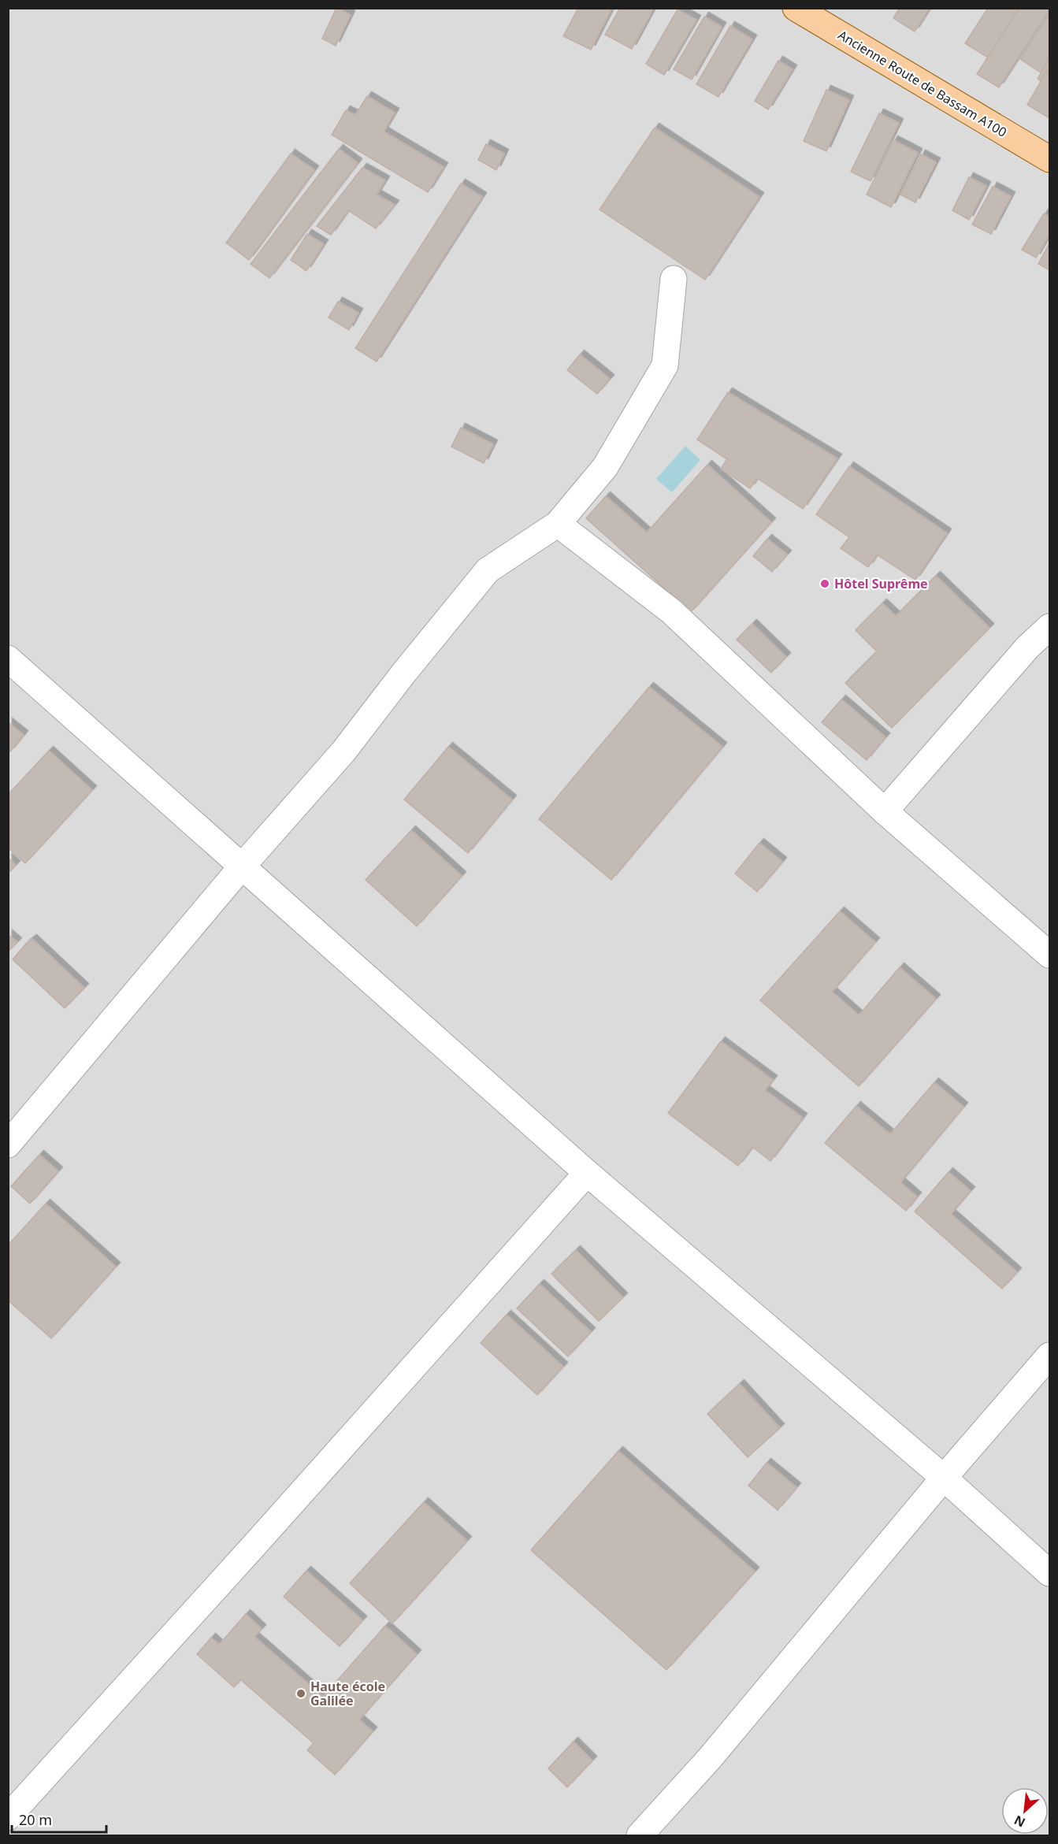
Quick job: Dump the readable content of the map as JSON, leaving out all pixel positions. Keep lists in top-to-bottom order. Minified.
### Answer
{"streets":{"main road":["Ancienne Route de Bassam A100"]},"places":["Hôtel Suprême","Haute école Galilée"],"scale_bar":"20 m","north":"bottom left"}
